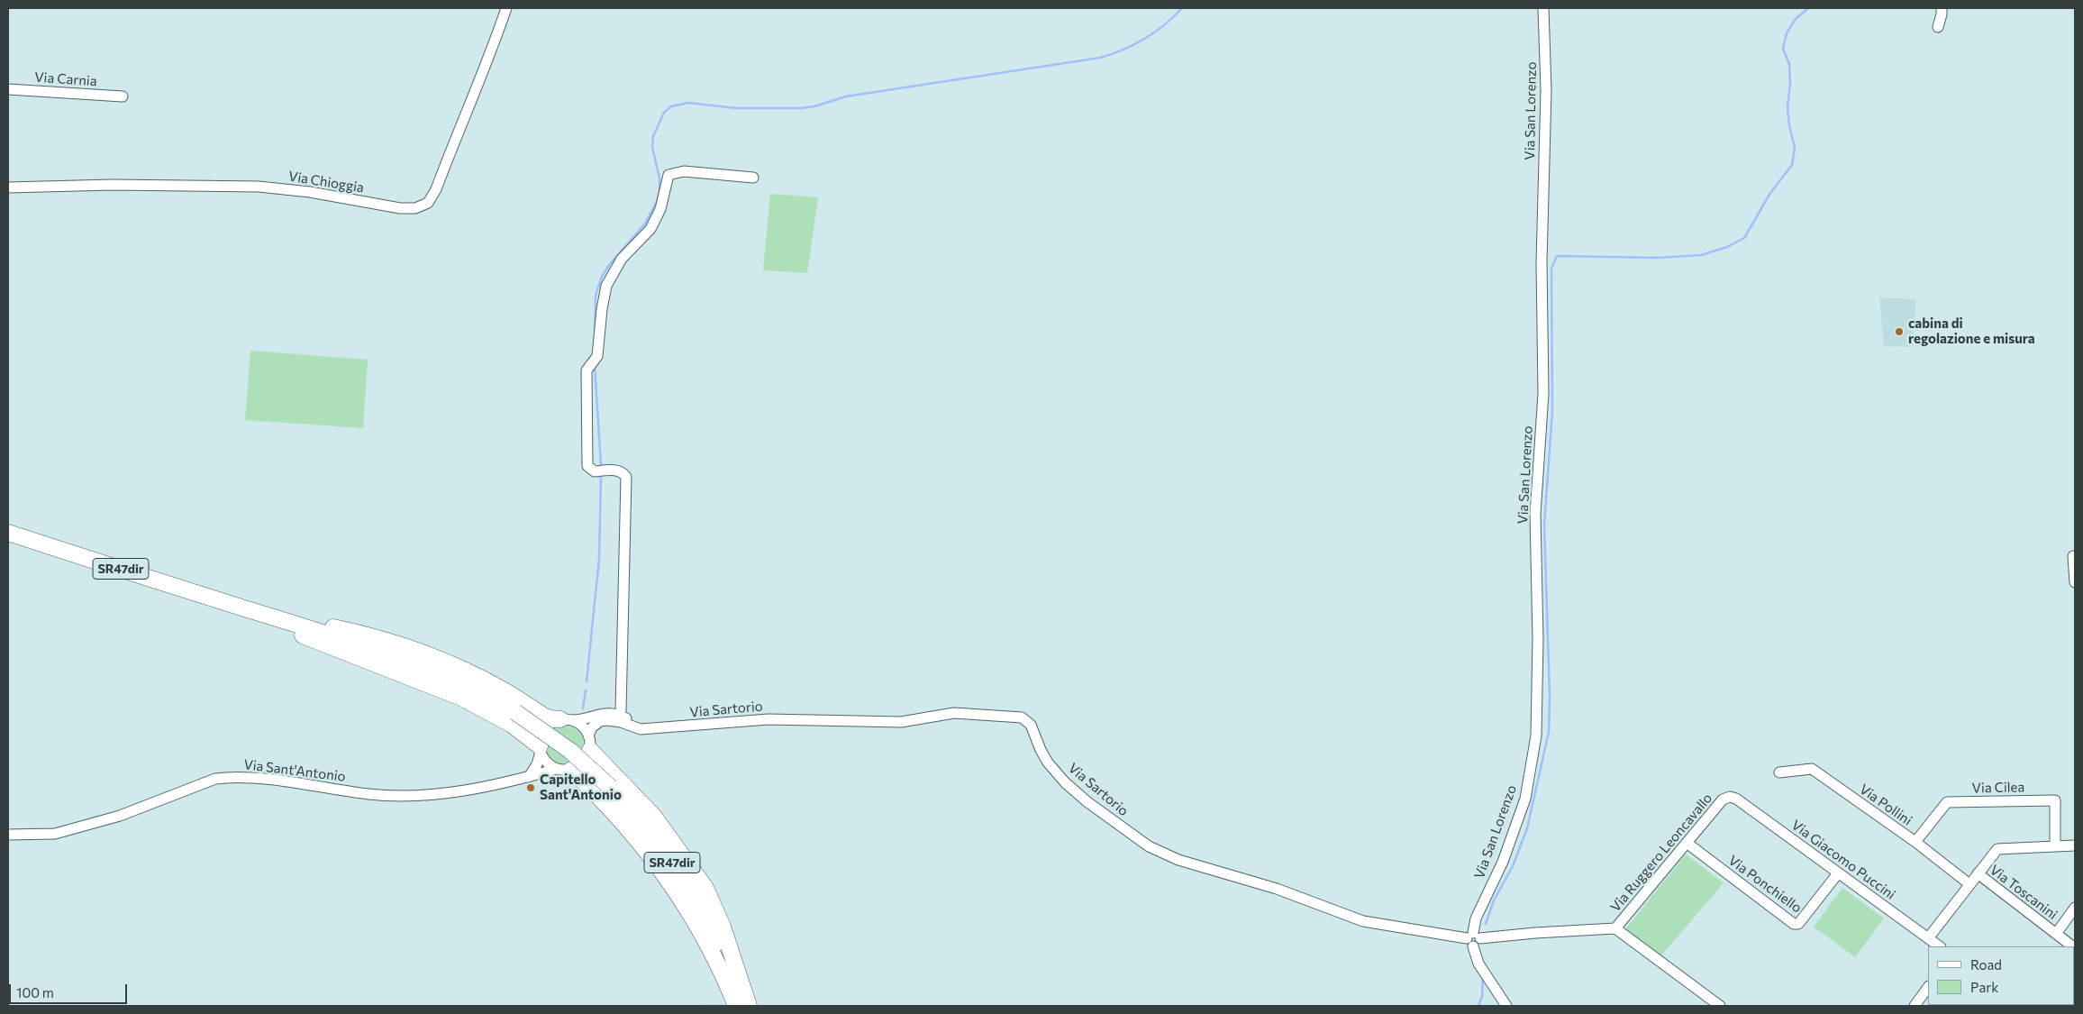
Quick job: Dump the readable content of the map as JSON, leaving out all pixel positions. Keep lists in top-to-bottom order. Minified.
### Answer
{"streets":{"highway":["SR47dir"],"street":["Via Carnia","Via San Lorenzo","Via Chioggia","Via Sartorio","Via Sant'Antonio","Via Cilea","Via Pollini","Via Ruggero Leoncavallo","Via Giacomo Puccini","Via Ponchiello","Via Toscanini"]},"crossings":[["Via San Lorenzo","Via Sartorio"],["Via San Lorenzo","Via Ruggero Leoncavallo"],["Via Sartorio","Via Sant'Antonio"],["Via Sartorio","Via Ruggero Leoncavallo"],["Via Cilea","Via Pollini"],["Via Ruggero Leoncavallo","Via Giacomo Puccini"],["Via Ruggero Leoncavallo","Via Ponchiello"],["Via Giacomo Puccini","Via Ponchiello"]],"places":["cabina di regolazione e misura","Capitello Sant'Antonio"],"legend":["Road","Park"],"scale_bar":"100 m"}
